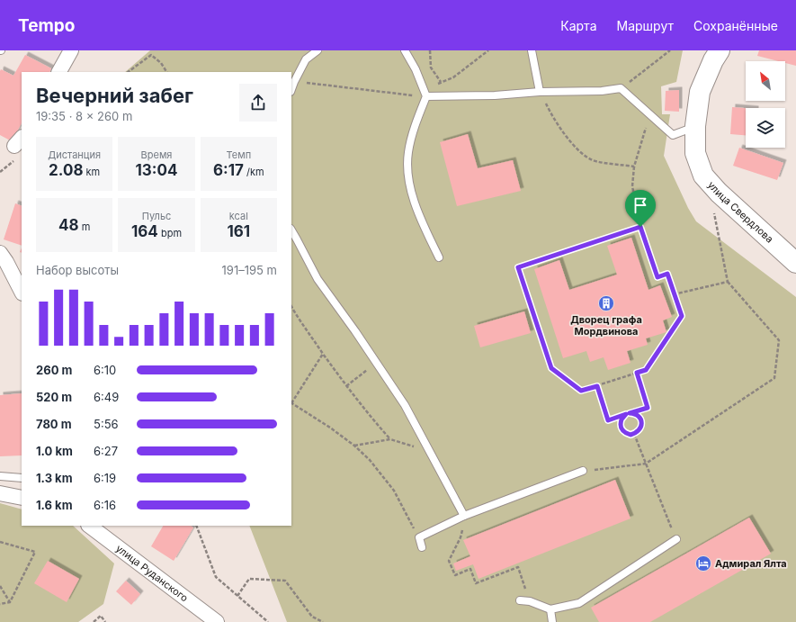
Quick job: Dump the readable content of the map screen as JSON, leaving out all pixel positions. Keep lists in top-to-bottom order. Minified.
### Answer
{"streets":{"main road":["улица Свердлова"],"street":["улица Руданского"]},"places":{"building":["Дворец графа Мордвинова"],"hotel":["Адмирал Ялта"]},"north":"top left","page":{"header":"Tempo","nav":["Карта","Маршрут","Сохранённые"],"heading":["Вечерний забег","19:35 · 8 × 260 m"],"stats":[["Дистанция","2.08 km"],["Время","13:04"],["Темп","6:17 /km"],["48 m"],["Пульс","164 bpm"],["kcal","161"]],"chart":["Набор высоты","191–195 m"],"list":[{"name":"260 m","note":"6:10"},{"name":"520 m","note":"6:49"},{"name":"780 m","note":"5:56"},{"name":"1.0 km","note":"6:27"},{"name":"1.3 km","note":"6:19"},{"name":"1.6 km","note":"6:16"}]}}
